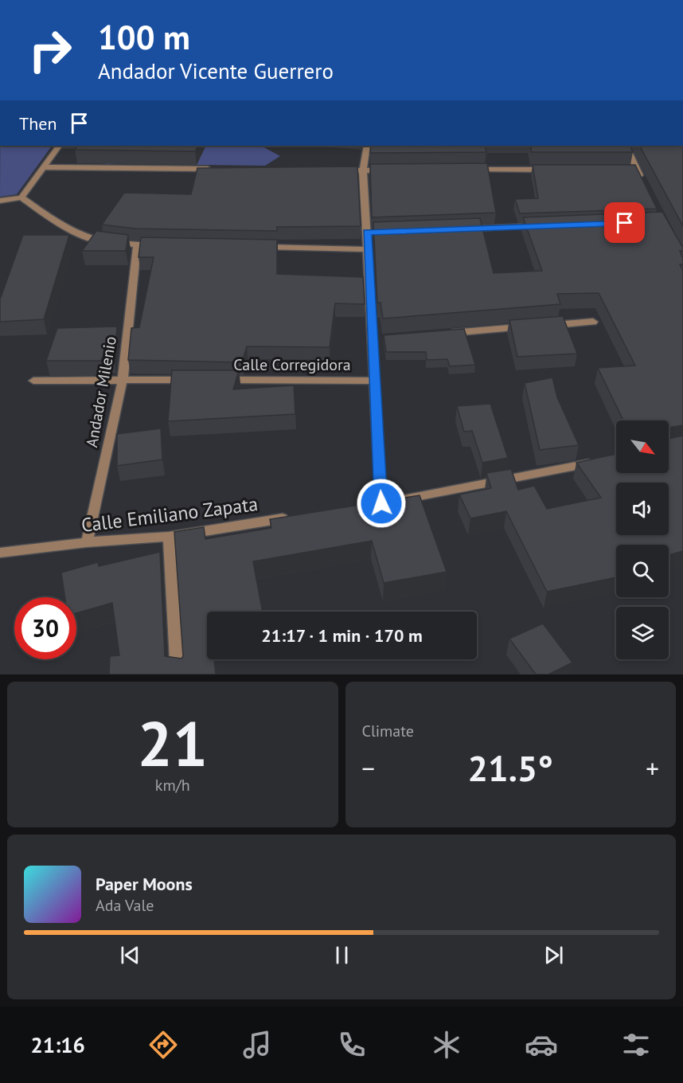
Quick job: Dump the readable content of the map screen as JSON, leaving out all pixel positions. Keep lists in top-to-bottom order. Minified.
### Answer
{"streets":{"street":["Calle Corregidora","Andador Milenio","Calle Emiliano Zapata"]},"crossings":[["Andador Milenio","Calle Emiliano Zapata"]],"north":"bottom right","page":{"turn":["100 m","Andador Vicente Guerrero"],"then":"Then","limit":"30","trip":"21:17 · 1 min · 170 m","tile":[["21","km/h"],"Climate"],"heat":["−","21.5°","+"],"song":["Paper Moons","Ada Vale"],"tabs":"21:16"}}
